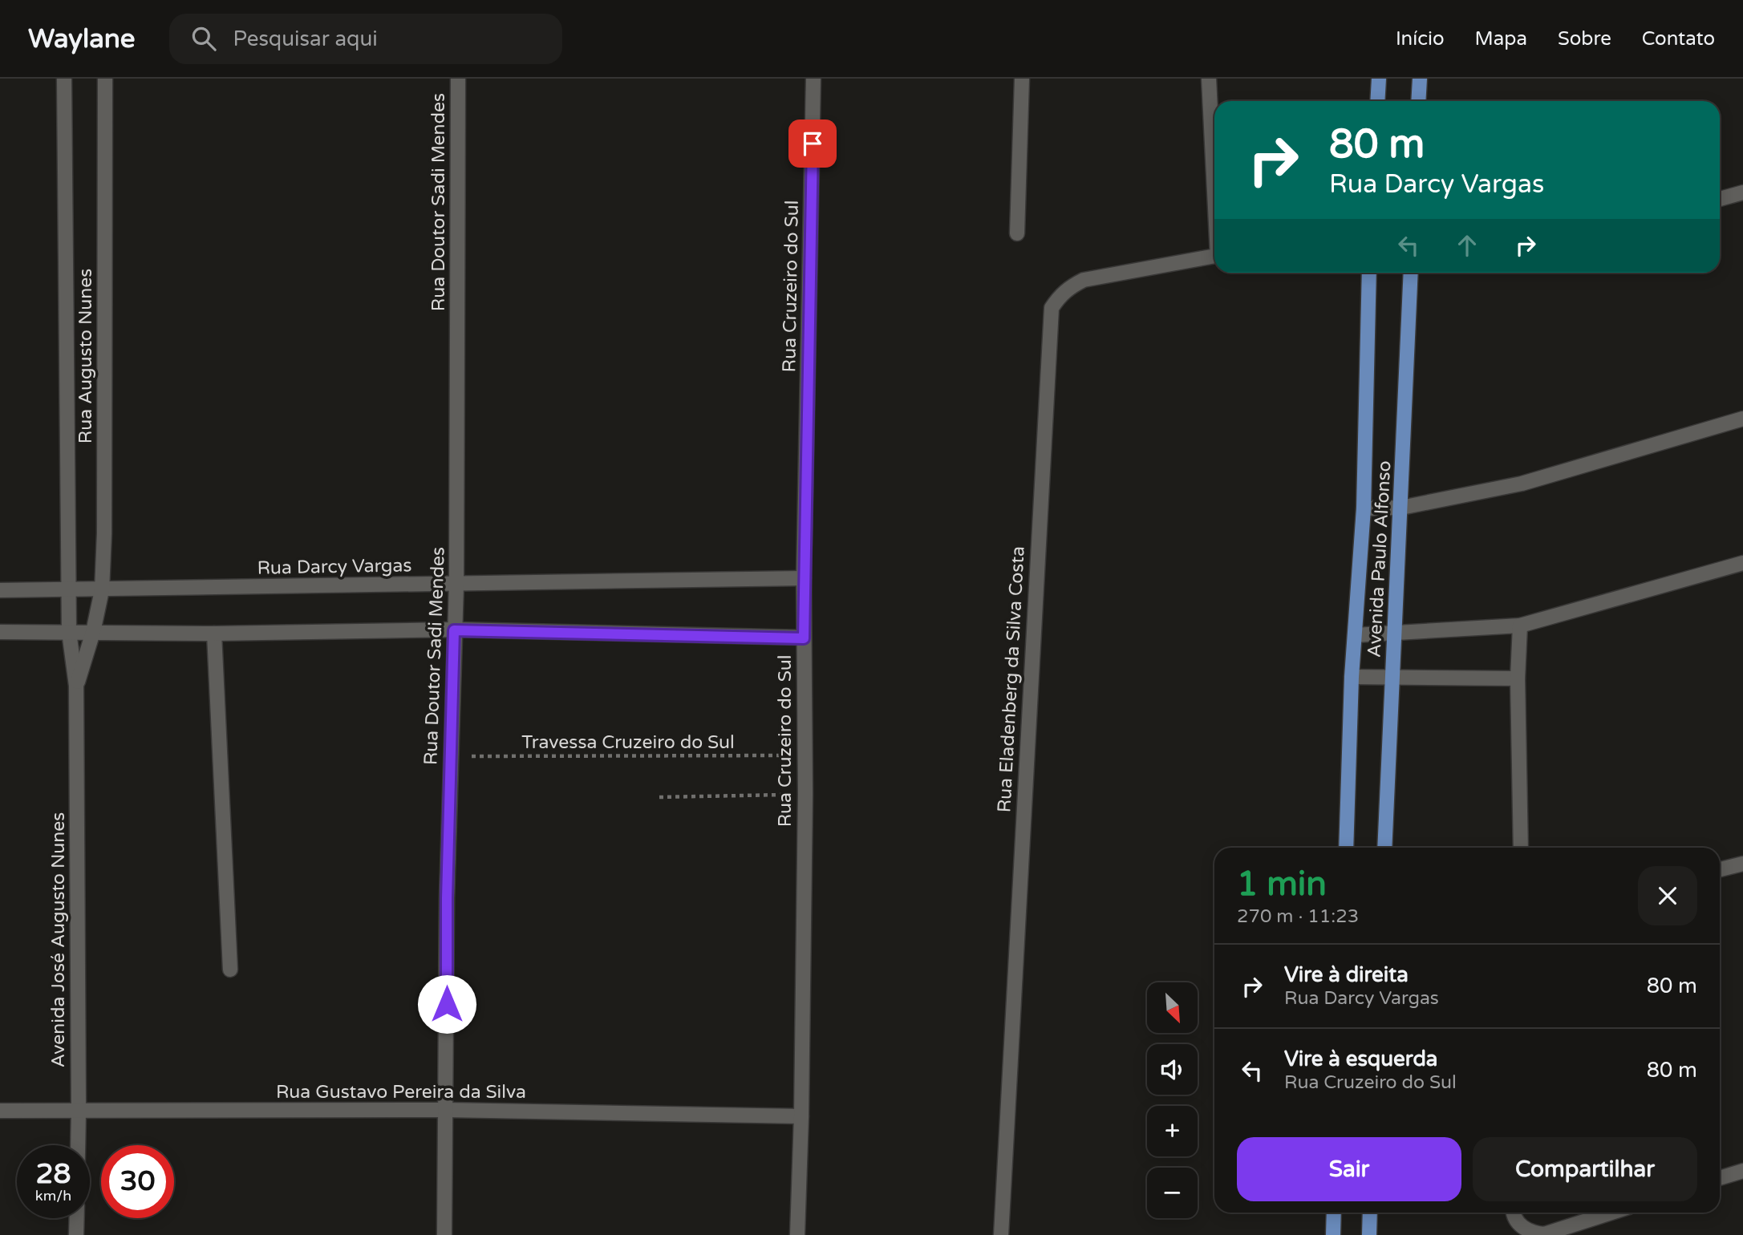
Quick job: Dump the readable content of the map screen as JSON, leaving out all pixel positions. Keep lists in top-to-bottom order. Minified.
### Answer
{"streets":{"main road":["Avenida Paulo Alfonso"],"street":["Rua Doutor Sadi Mendes","Rua Cruzeiro do Sul","Rua Augusto Nunes","Rua Darcy Vargas","Rua Eladenberg da Silva Costa","Avenida José Augusto Nunes","Rua Gustavo Pereira da Silva"],"path":["Travessa Cruzeiro do Sul"]},"crossings":[["Rua Doutor Sadi Mendes","Rua Darcy Vargas"],["Rua Doutor Sadi Mendes","Travessa Cruzeiro do Sul"],["Rua Doutor Sadi Mendes","Rua Gustavo Pereira da Silva"],["Rua Cruzeiro do Sul","Rua Darcy Vargas"],["Rua Cruzeiro do Sul","Travessa Cruzeiro do Sul"],["Rua Cruzeiro do Sul","Rua Gustavo Pereira da Silva"],["Rua Augusto Nunes","Rua Darcy Vargas"],["Rua Augusto Nunes","Avenida José Augusto Nunes"],["Avenida José Augusto Nunes","Rua Gustavo Pereira da Silva"]],"north":"bottom right","page":{"header":"Waylane","search":"Pesquisar aqui","nav":["Início","Mapa","Sobre","Contato"],"turn":["80 m","Rua Darcy Vargas"],"heading":["1 min","270 m · 11:23"],"list":[{"name":"Vire à direita","note":"Rua Darcy Vargas","value":"80 m"},{"name":"Vire à esquerda","note":"Rua Cruzeiro do Sul","value":"80 m"}],"map_buttons":["+","−"],"buttons":["Sair","Compartilhar"],"speed":"28 km/h","limit":"30"}}
